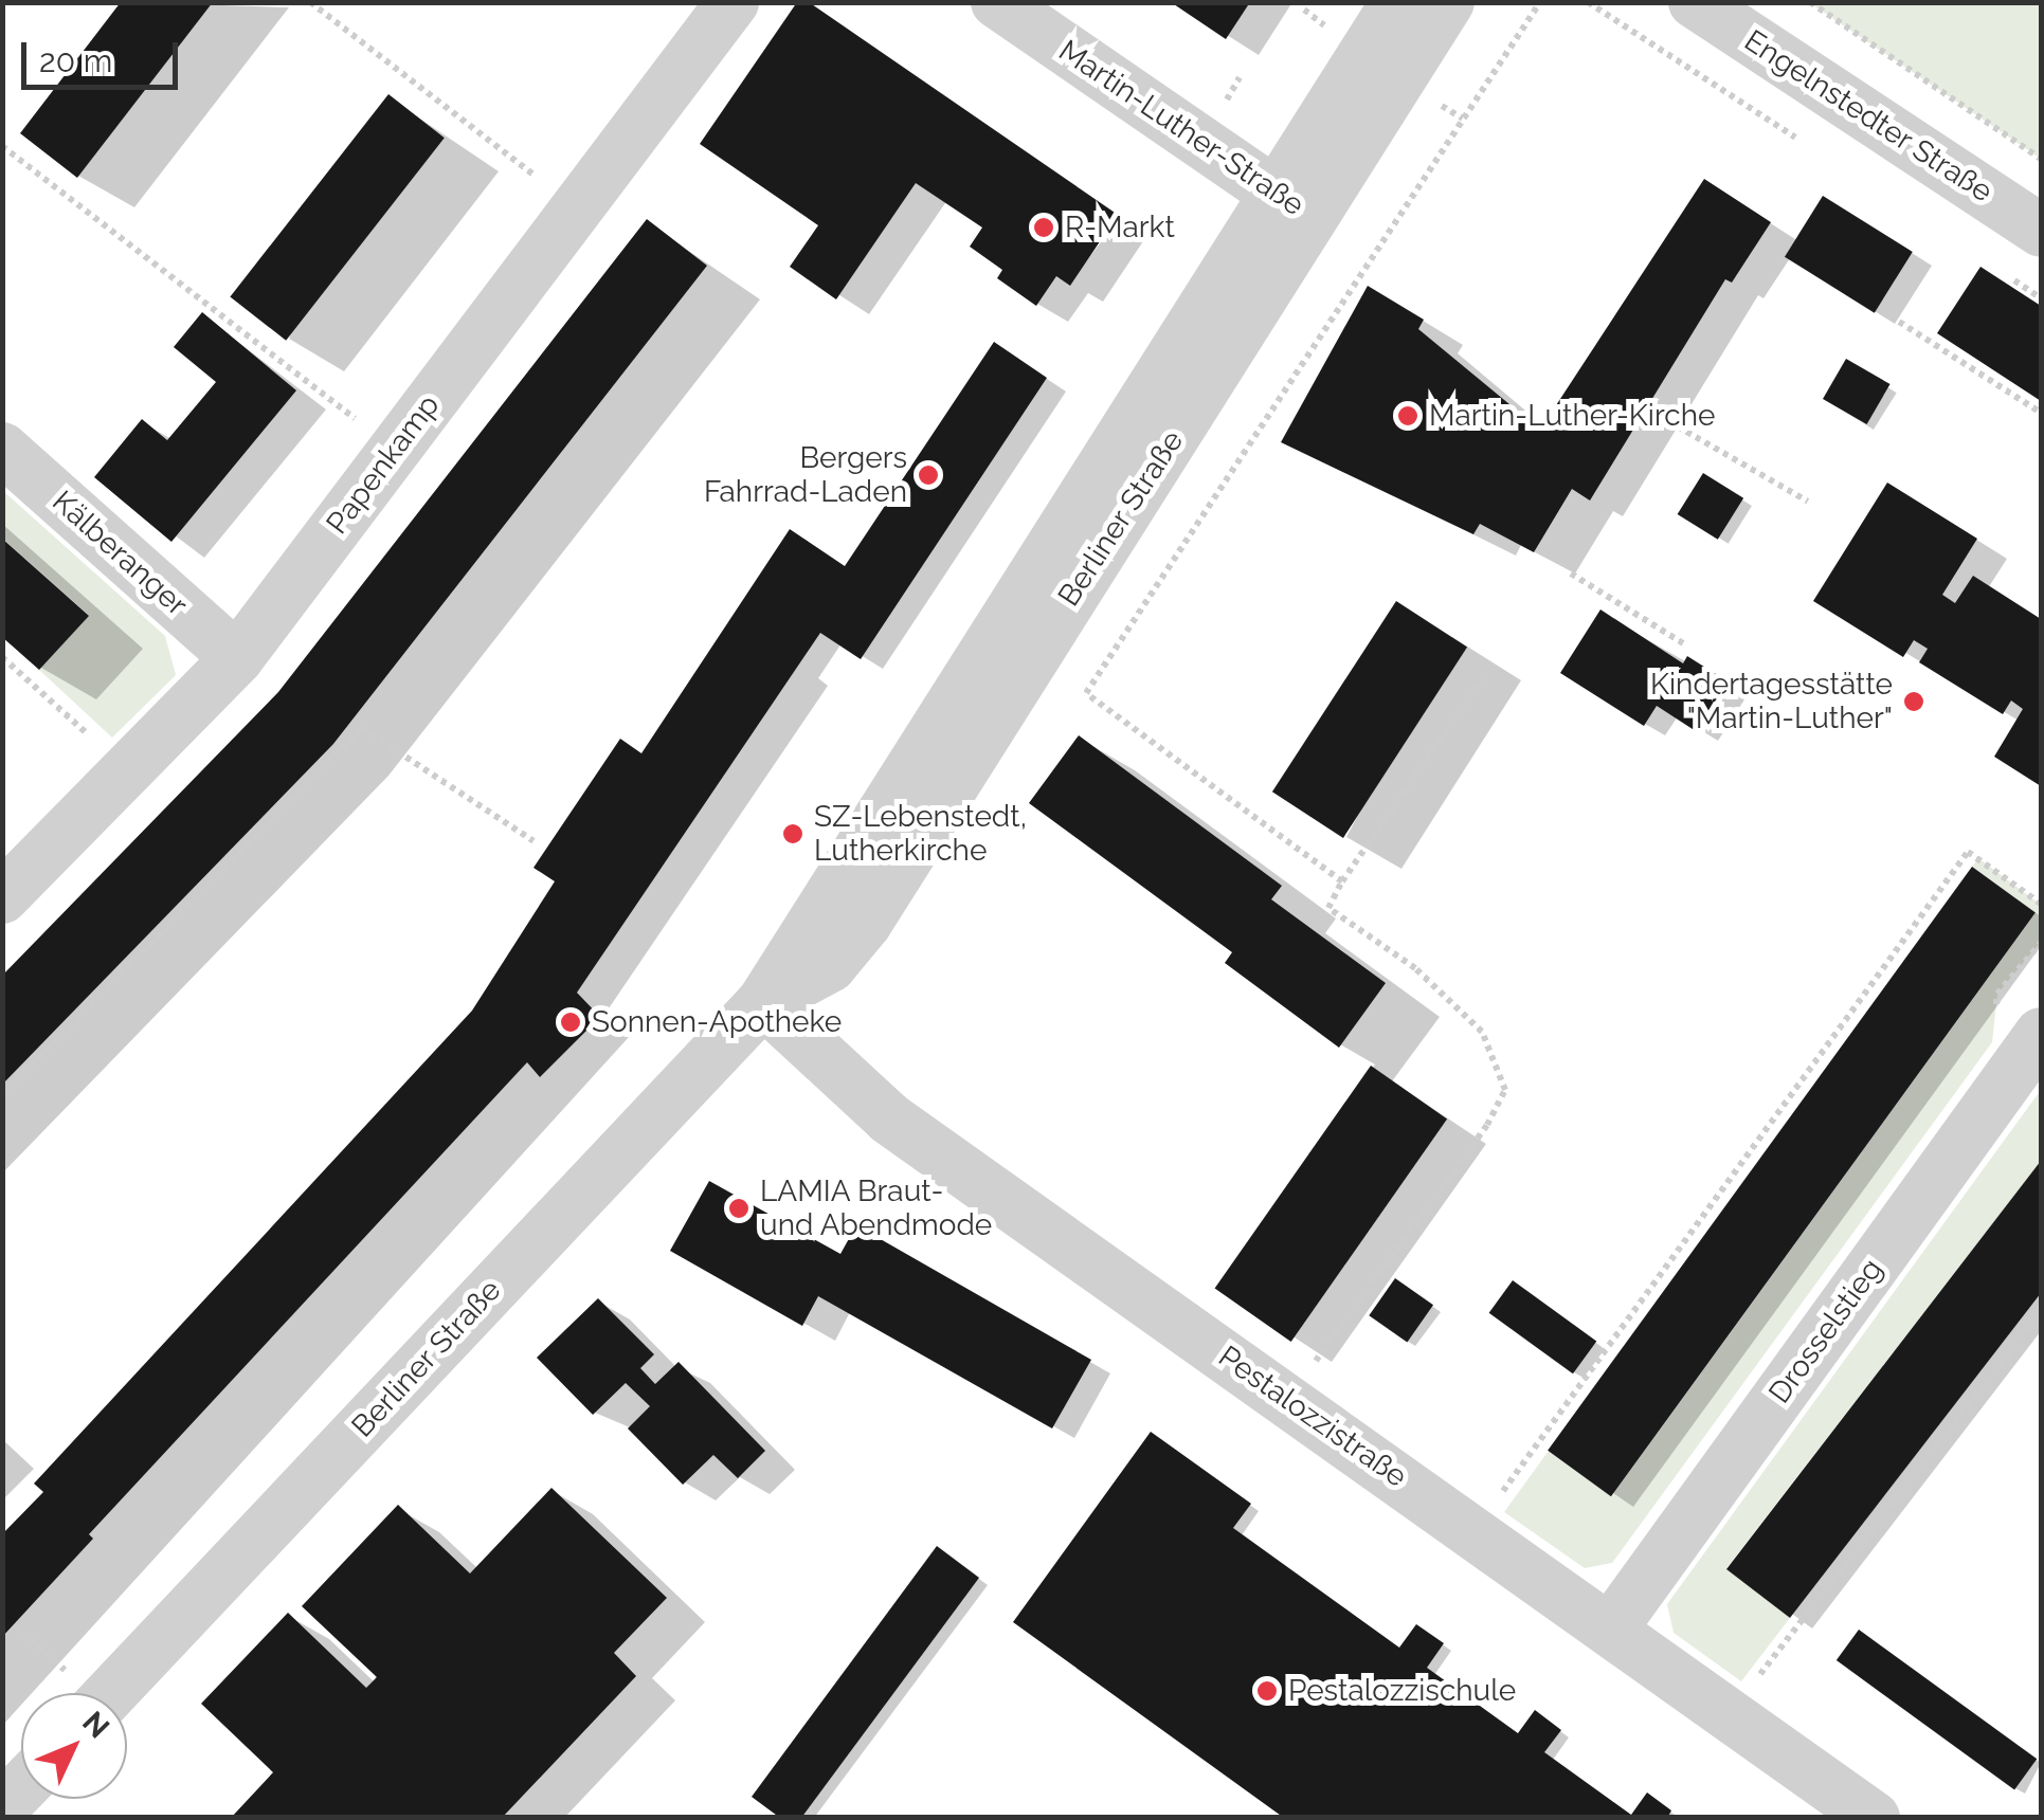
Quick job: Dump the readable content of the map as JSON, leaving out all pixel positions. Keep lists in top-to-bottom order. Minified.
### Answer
{"streets":{"street":["Engelnstedter Straße","Martin-Luther-Straße","Papenkamp","Berliner Straße","Kälberanger","Drosselstieg","Pestalozzistraße"]},"crossings":[["Martin-Luther-Straße","Berliner Straße"],["Papenkamp","Kälberanger"],["Berliner Straße","Pestalozzistraße"],["Drosselstieg","Pestalozzistraße"]],"places":["R-Markt","Martin-Luther-Kirche","Bergers Fahrrad-Laden","Kindertagesstätte \"Martin-Luther\"","SZ-Lebenstedt, Lutherkirche","Sonnen-Apotheke","LAMIA Braut- und Abendmode","Pestalozzischule"],"scale_bar":"20 m","north":"top right"}
